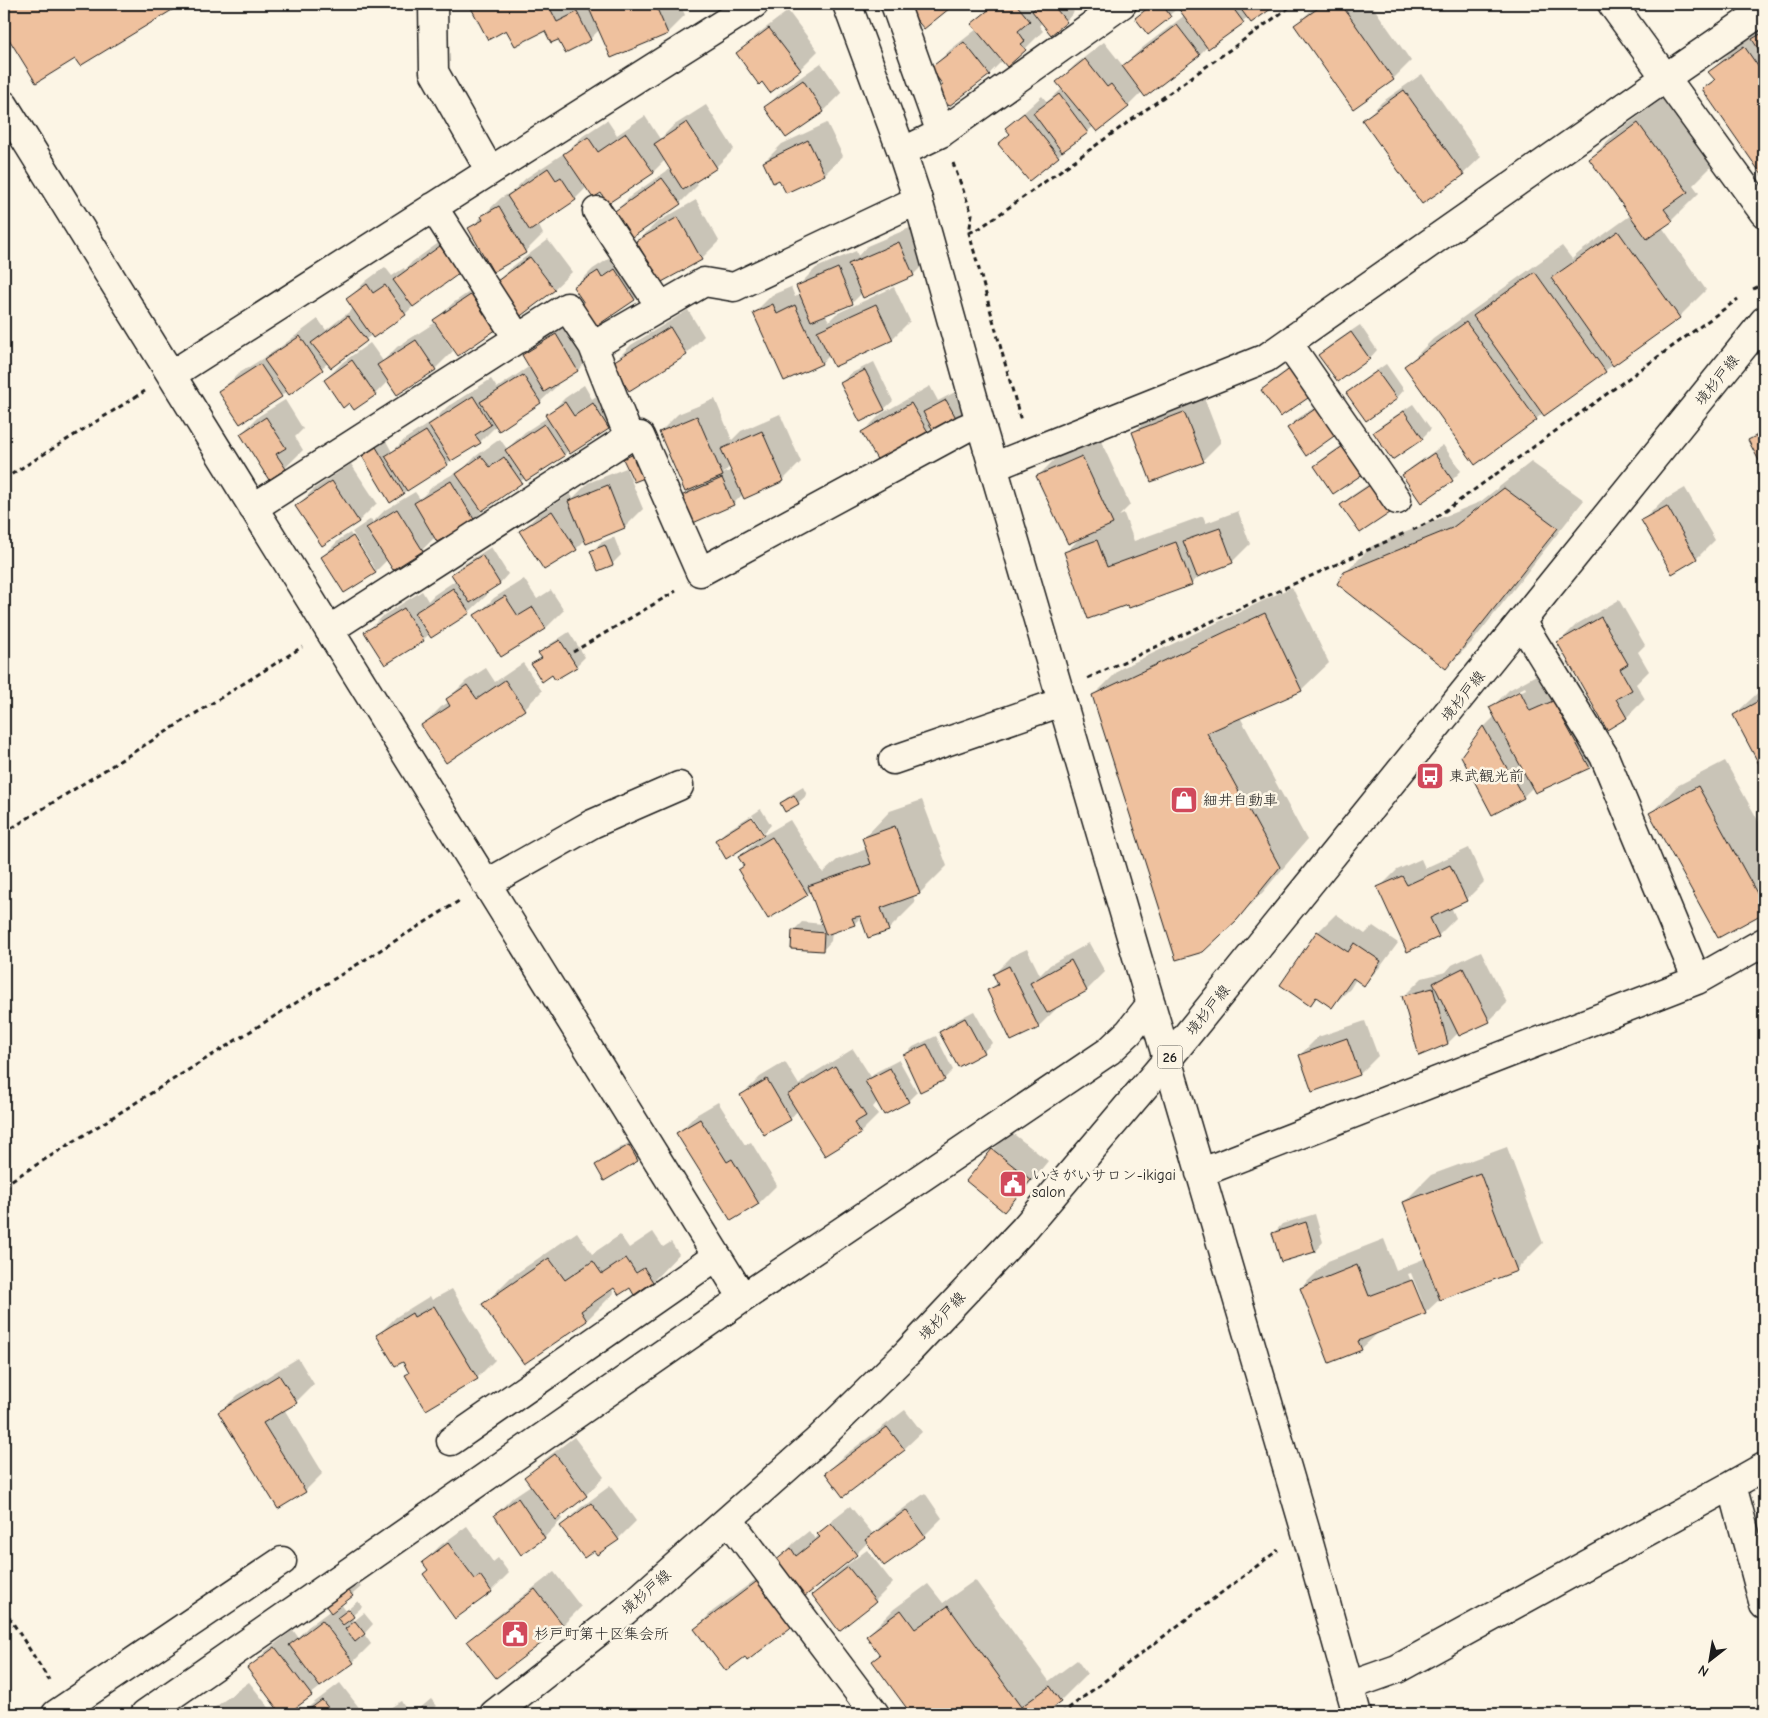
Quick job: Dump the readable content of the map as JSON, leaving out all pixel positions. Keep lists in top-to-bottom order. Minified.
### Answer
{"streets":{"street":["境杉戸線","26"]},"places":{"bus stop":["東武観光前"],"shop":["細井自動車"],"public building":["いきがいサロン-ikigai salon","杉戸町第十区集会所"]},"north":"bottom left"}
